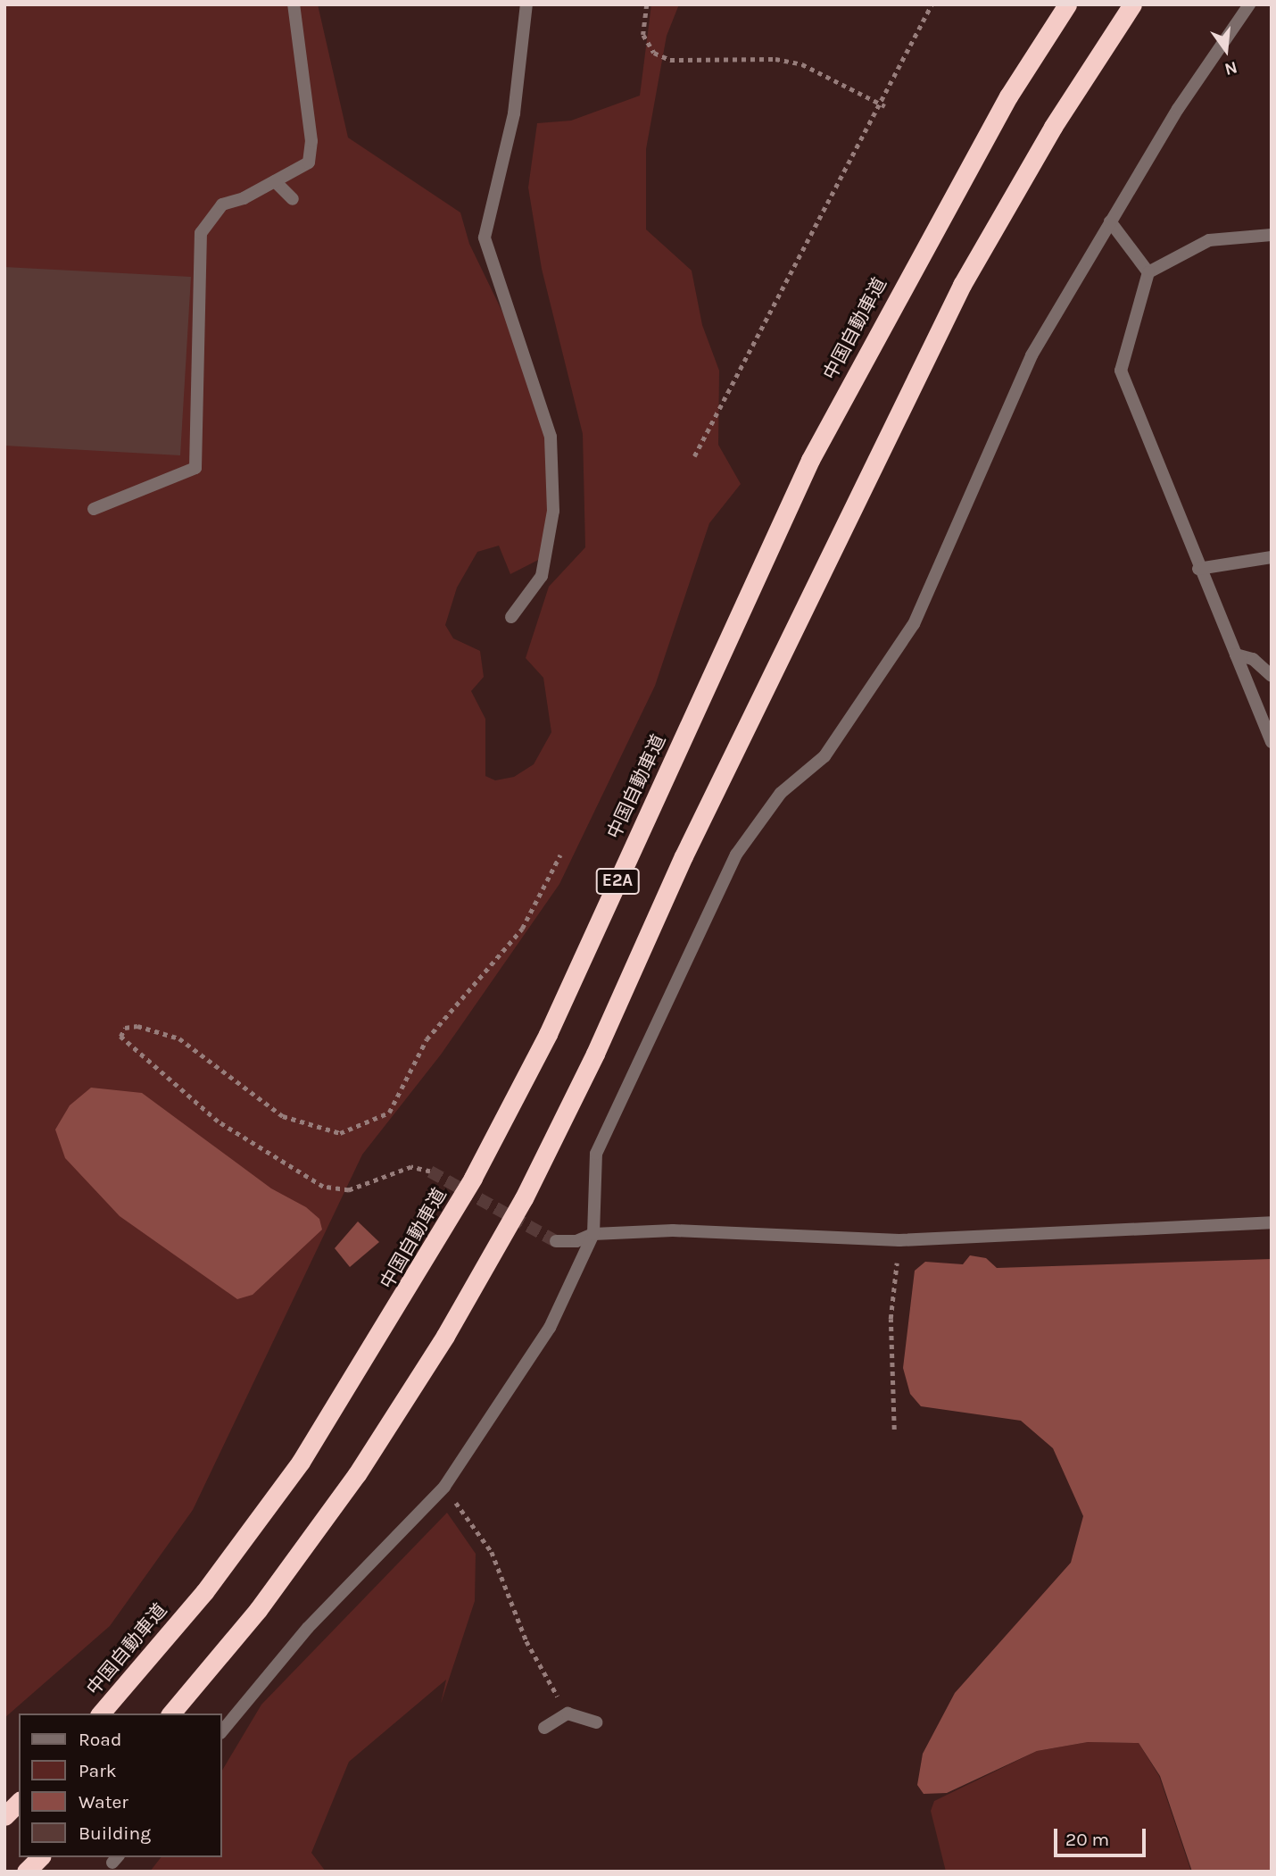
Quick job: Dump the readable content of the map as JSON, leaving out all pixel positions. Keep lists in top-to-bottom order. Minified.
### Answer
{"streets":{"highway":["中国自動車道","E2A"]},"legend":["Road","Park","Water","Building"],"scale_bar":"20 m","north":"bottom"}
